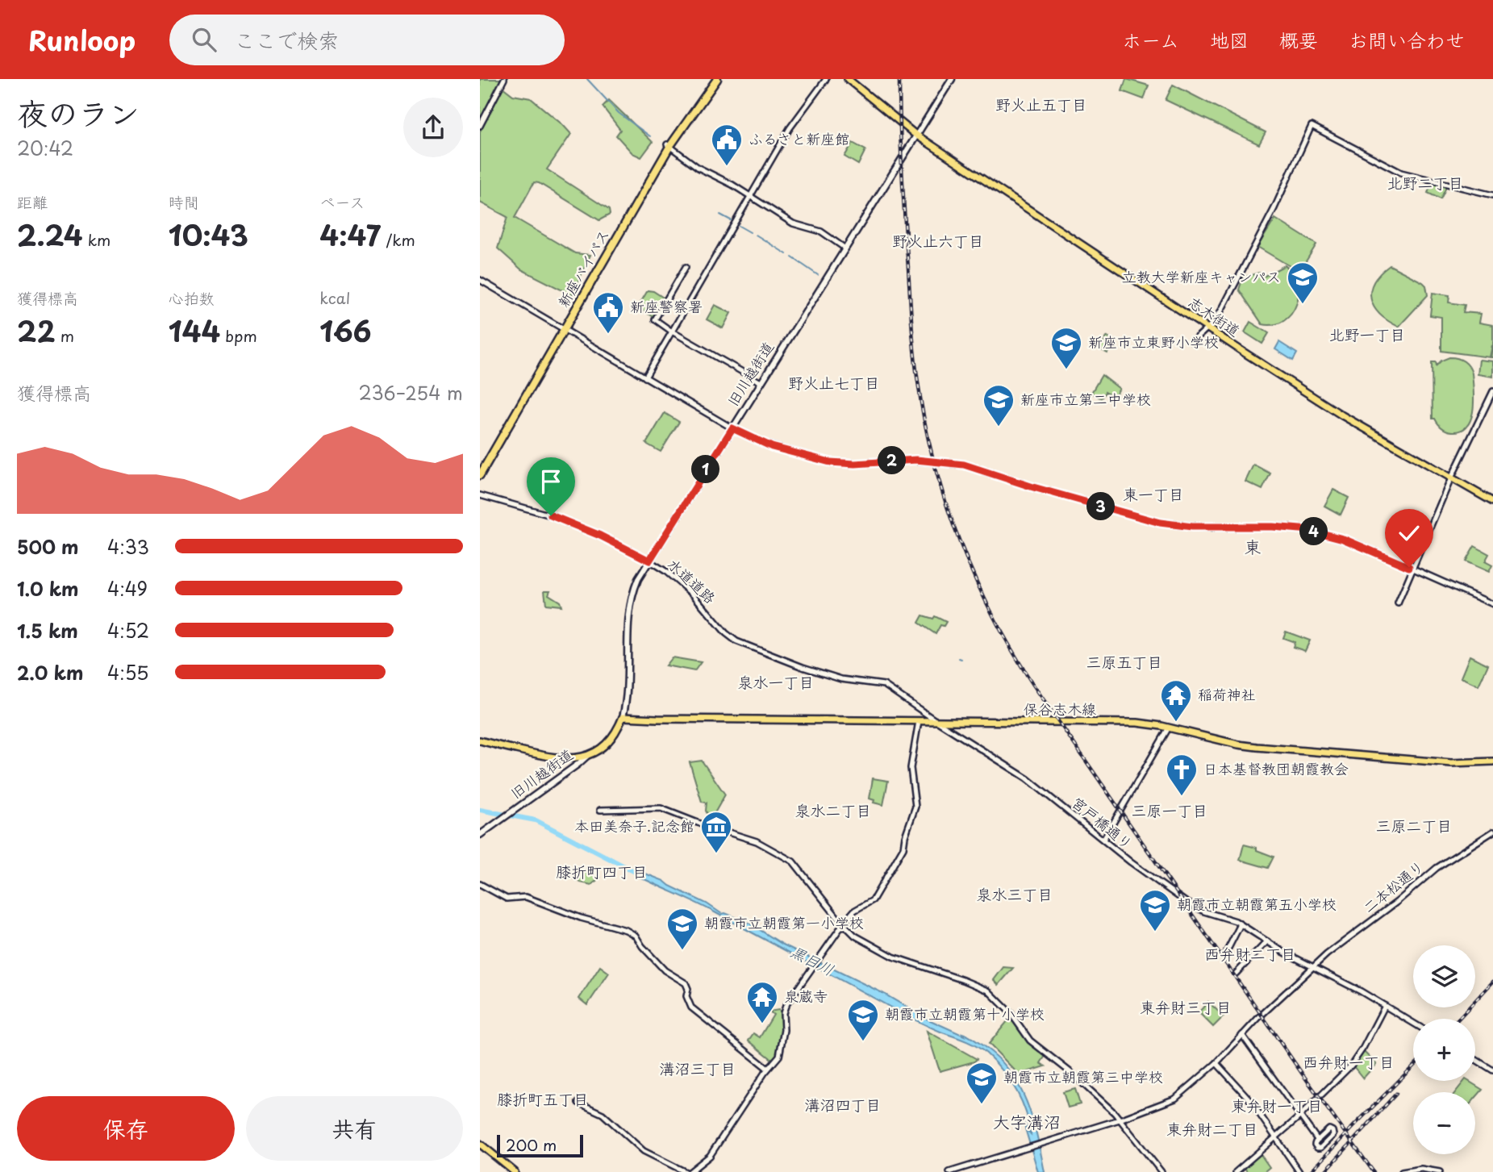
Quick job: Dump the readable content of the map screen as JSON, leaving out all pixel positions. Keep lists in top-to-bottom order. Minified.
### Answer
{"streets":{"highway":["新座バイパス"],"main road":["志木街道","旧川越街道","保谷志木線"],"street":["水道道路","宮戸橋通り","二本松通り"]},"crossings":[["志木街道","旧川越街道"],["旧川越街道","水道道路"],["旧川越街道","保谷志木線"],["水道道路","宮戸橋通り"],["保谷志木線","宮戸橋通り"],["宮戸橋通り","二本松通り"]],"districts":["野火止五丁目","北野二丁目","野火止六丁目","北野一丁目","野火止七丁目","東一丁目","東","三原五丁目","泉水一丁目","泉水二丁目","三原一丁目","三原二丁目","膝折町四丁目","泉水三丁目","西弁財二丁目","東弁財三丁目","西弁財一丁目","溝沼三丁目","膝折町五丁目","溝沼四丁目","東弁財一丁目","大字溝沼","東弁財二丁目"],"water":["黒目川"],"places":{"public building":["ふるさと新座館","新座警察署"],"school or university":["立教大学新座キャンパス","新座市立東野小学校","新座市立第二中学校","朝霞市立朝霞第五小学校","朝霞市立朝霞第一小学校","朝霞市立朝霞第十小学校","朝霞市立朝霞第三中学校"],"temple":["稲荷神社","泉蔵寺"],"church":["日本基督教団朝霞教会"],"museum":["本田美奈子.記念館"]},"scale_bar":"200 m","page":{"header":"Runloop","search":"ここで検索","nav":["ホーム","地図","概要","お問い合わせ"],"heading":["夜のラン","20:42"],"stats":[["距離","2.24 km"],["時間","10:43"],["ペース","4:47 /km"],["獲得標高","22 m"],["心拍数","144 bpm"],["kcal","166"]],"chart":["獲得標高","236–254 m"],"pins":["2","1","3","4"],"list":[{"name":"500 m","note":"4:33"},{"name":"1.0 km","note":"4:49"},{"name":"1.5 km","note":"4:52"},{"name":"2.0 km","note":"4:55"}],"map_buttons":["+","−"],"buttons":["保存","共有"],"scale":"200 m"}}
